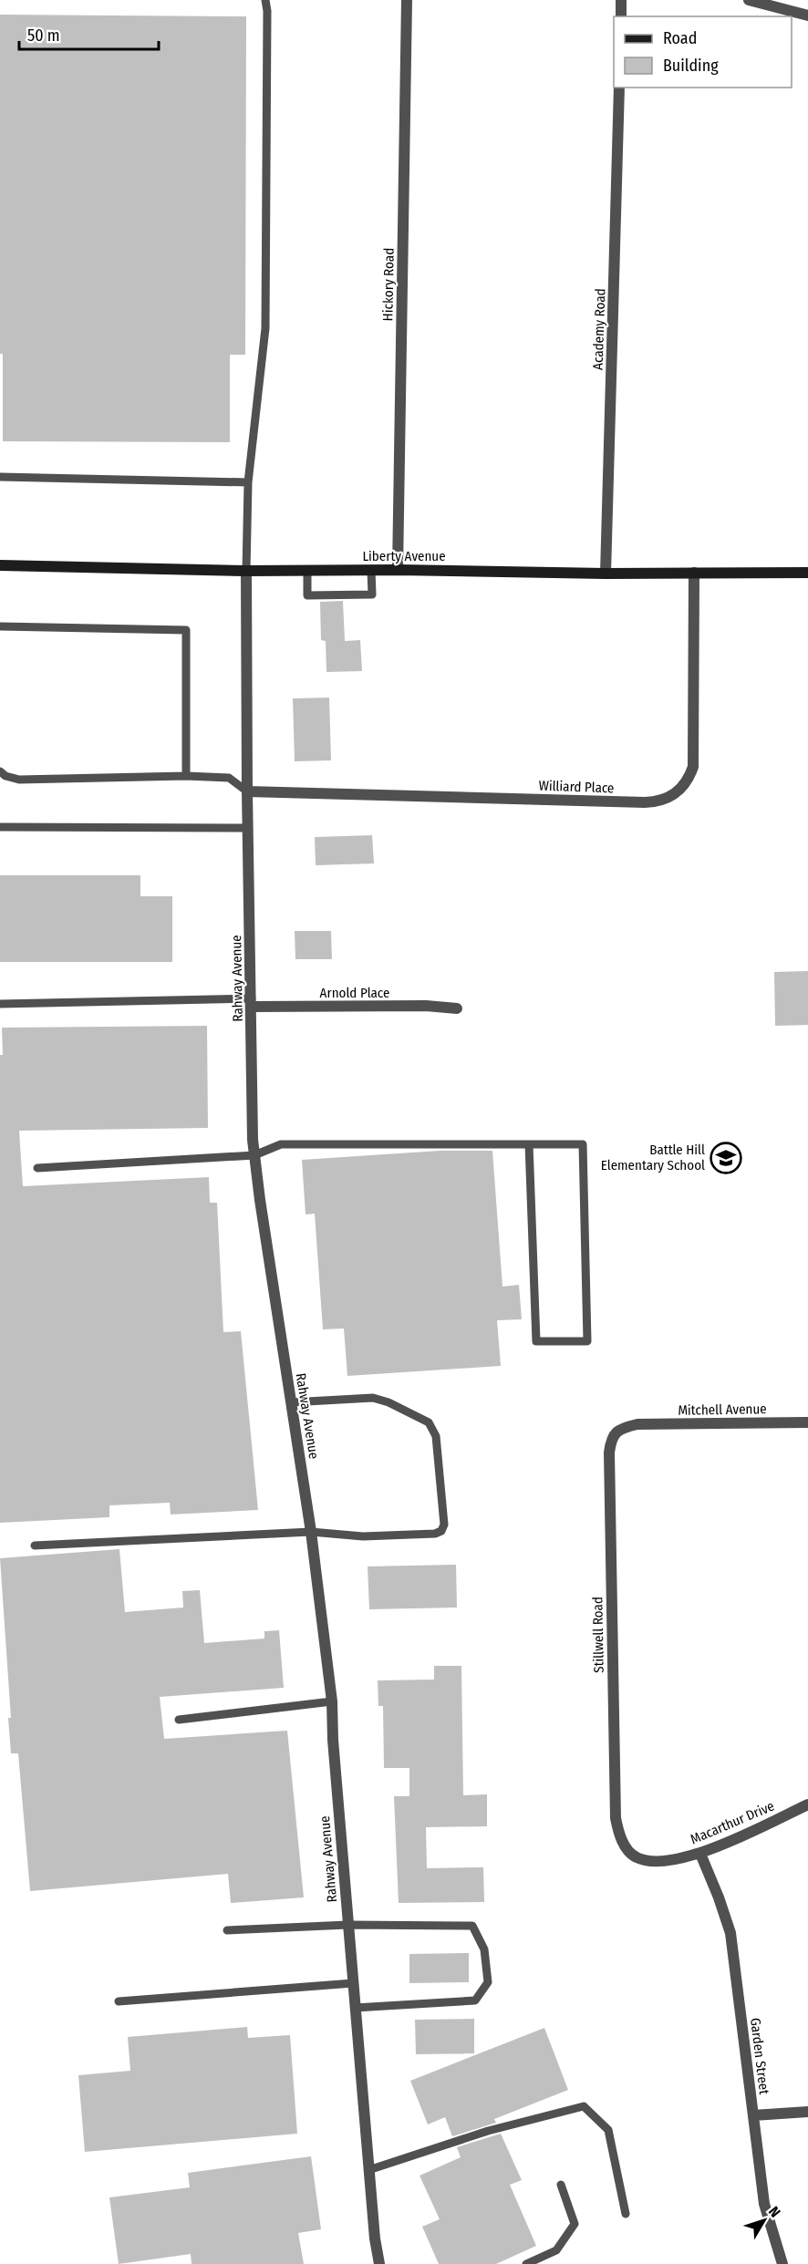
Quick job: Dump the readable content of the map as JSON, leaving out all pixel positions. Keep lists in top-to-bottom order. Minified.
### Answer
{"streets":{"street":["Hickory Road","Academy Road","Liberty Avenue","Williard Place","Rahway Avenue","Arnold Place","Mitchell Avenue","Stillwell Road","Macarthur Drive","Garden Street"]},"crossings":[["Hickory Road","Liberty Avenue"],["Academy Road","Liberty Avenue"],["Liberty Avenue","Williard Place"],["Liberty Avenue","Rahway Avenue"],["Williard Place","Rahway Avenue"],["Rahway Avenue","Arnold Place"],["Mitchell Avenue","Stillwell Road"],["Stillwell Road","Macarthur Drive"],["Macarthur Drive","Garden Street"]],"places":{"school or university":["Battle Hill Elementary School"]},"legend":["Road","Building"],"scale_bar":"50 m","north":"top right"}
